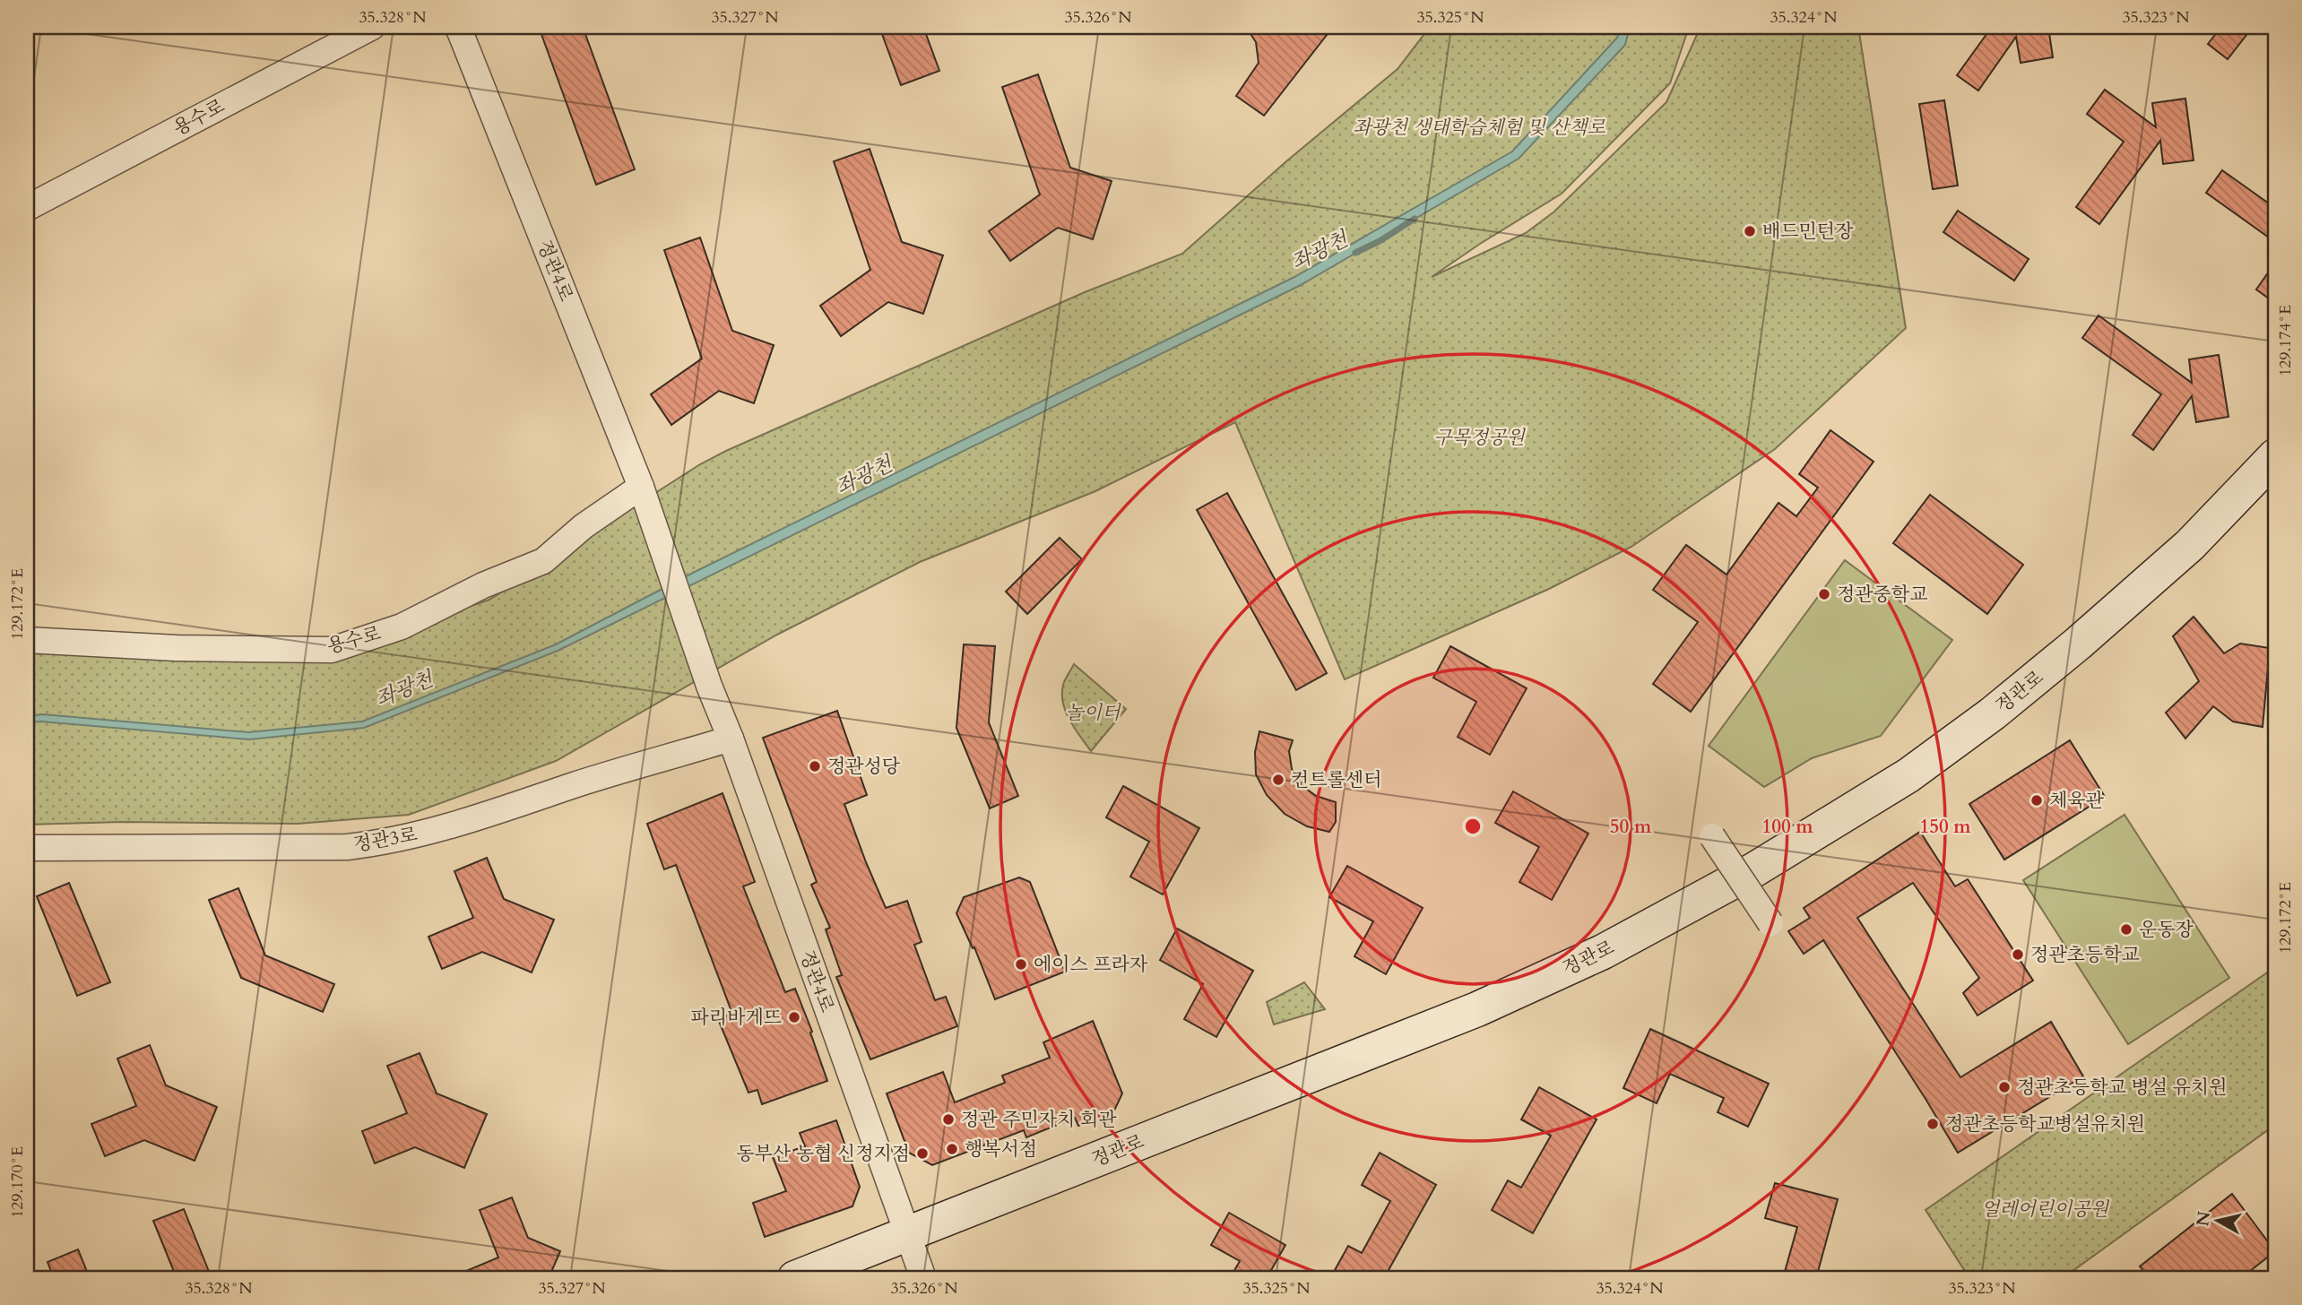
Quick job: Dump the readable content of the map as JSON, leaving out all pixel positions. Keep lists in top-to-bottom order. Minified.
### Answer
{"streets":{"street":["용수로","정관4로","정관로","정관3로"]},"crossings":[["용수로","정관4로"],["정관4로","정관로"],["정관4로","정관3로"]],"water":["좌광천"],"parks":["좌광천 생태학습체험 및 산책로","구목정공원","놀이터","얼레어린이공원"],"places":["배드민턴장","정관중학교","정관성당","컨트롤센터","체육관","운동장","정관초등학교","에이스 프라자","파리바게뜨","정관초등학교 병설 유치원","정관 주민자치 회관","정관초등학교병설유치원","행복서점","동부산 농협 신정지점"],"north":"left","coordinates":["35.328°N","35.327°N","35.326°N","35.325°N","35.324°N","35.323°N","129.174°E","129.172°E","129.170°E"],"rings":["50 m","100 m","150 m"]}
